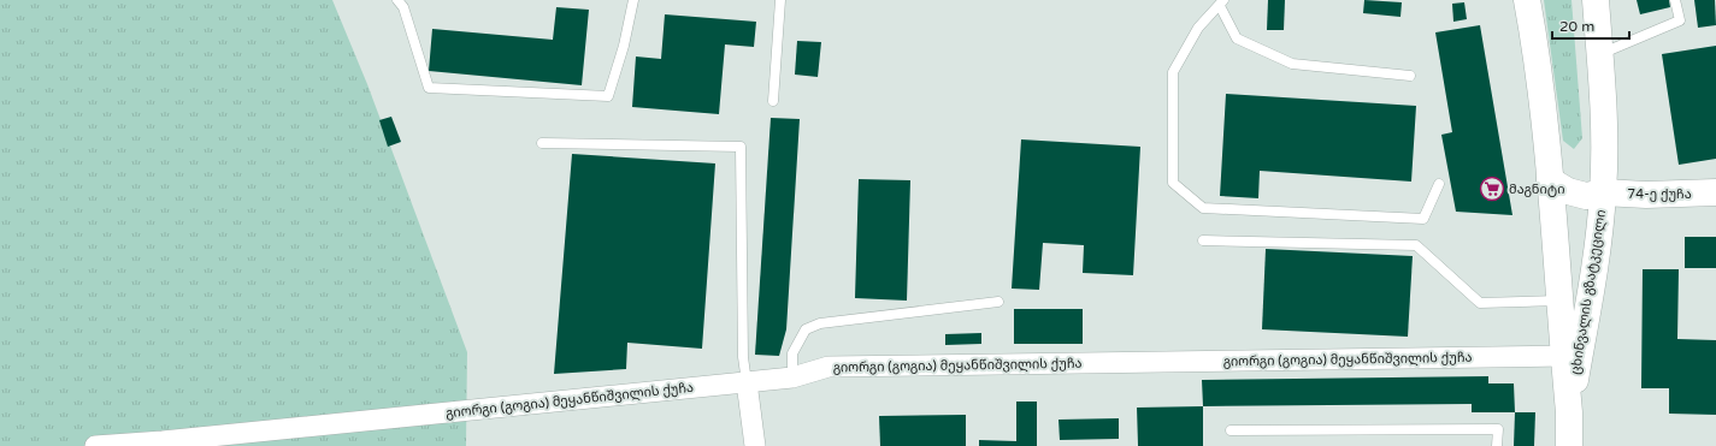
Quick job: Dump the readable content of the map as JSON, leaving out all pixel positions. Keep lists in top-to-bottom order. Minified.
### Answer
{"streets":{"main road":["74-ე ქუჩა","ცხინვალის გზატკეცილი"],"street":["გიორგი (გოგია) მეყანწიშვილის ქუჩა"]},"crossings":[["74-ე ქუჩა","ცხინვალის გზატკეცილი"],["ცხინვალის გზატკეცილი","გიორგი (გოგია) მეყანწიშვილის ქუჩა"]],"places":{"supermarket":["მაგნიტი"]},"scale_bar":"20 m"}
